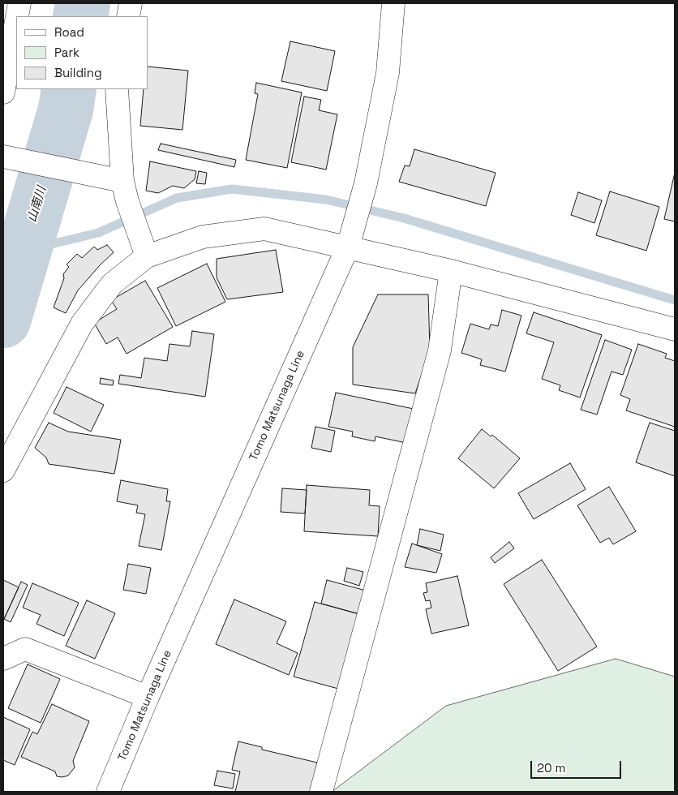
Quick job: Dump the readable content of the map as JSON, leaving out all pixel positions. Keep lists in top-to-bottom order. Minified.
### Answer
{"streets":{"street":["Tomo Matsunaga Line"]},"water":["山南川"],"legend":["Road","Park","Building"],"scale_bar":"20 m"}
